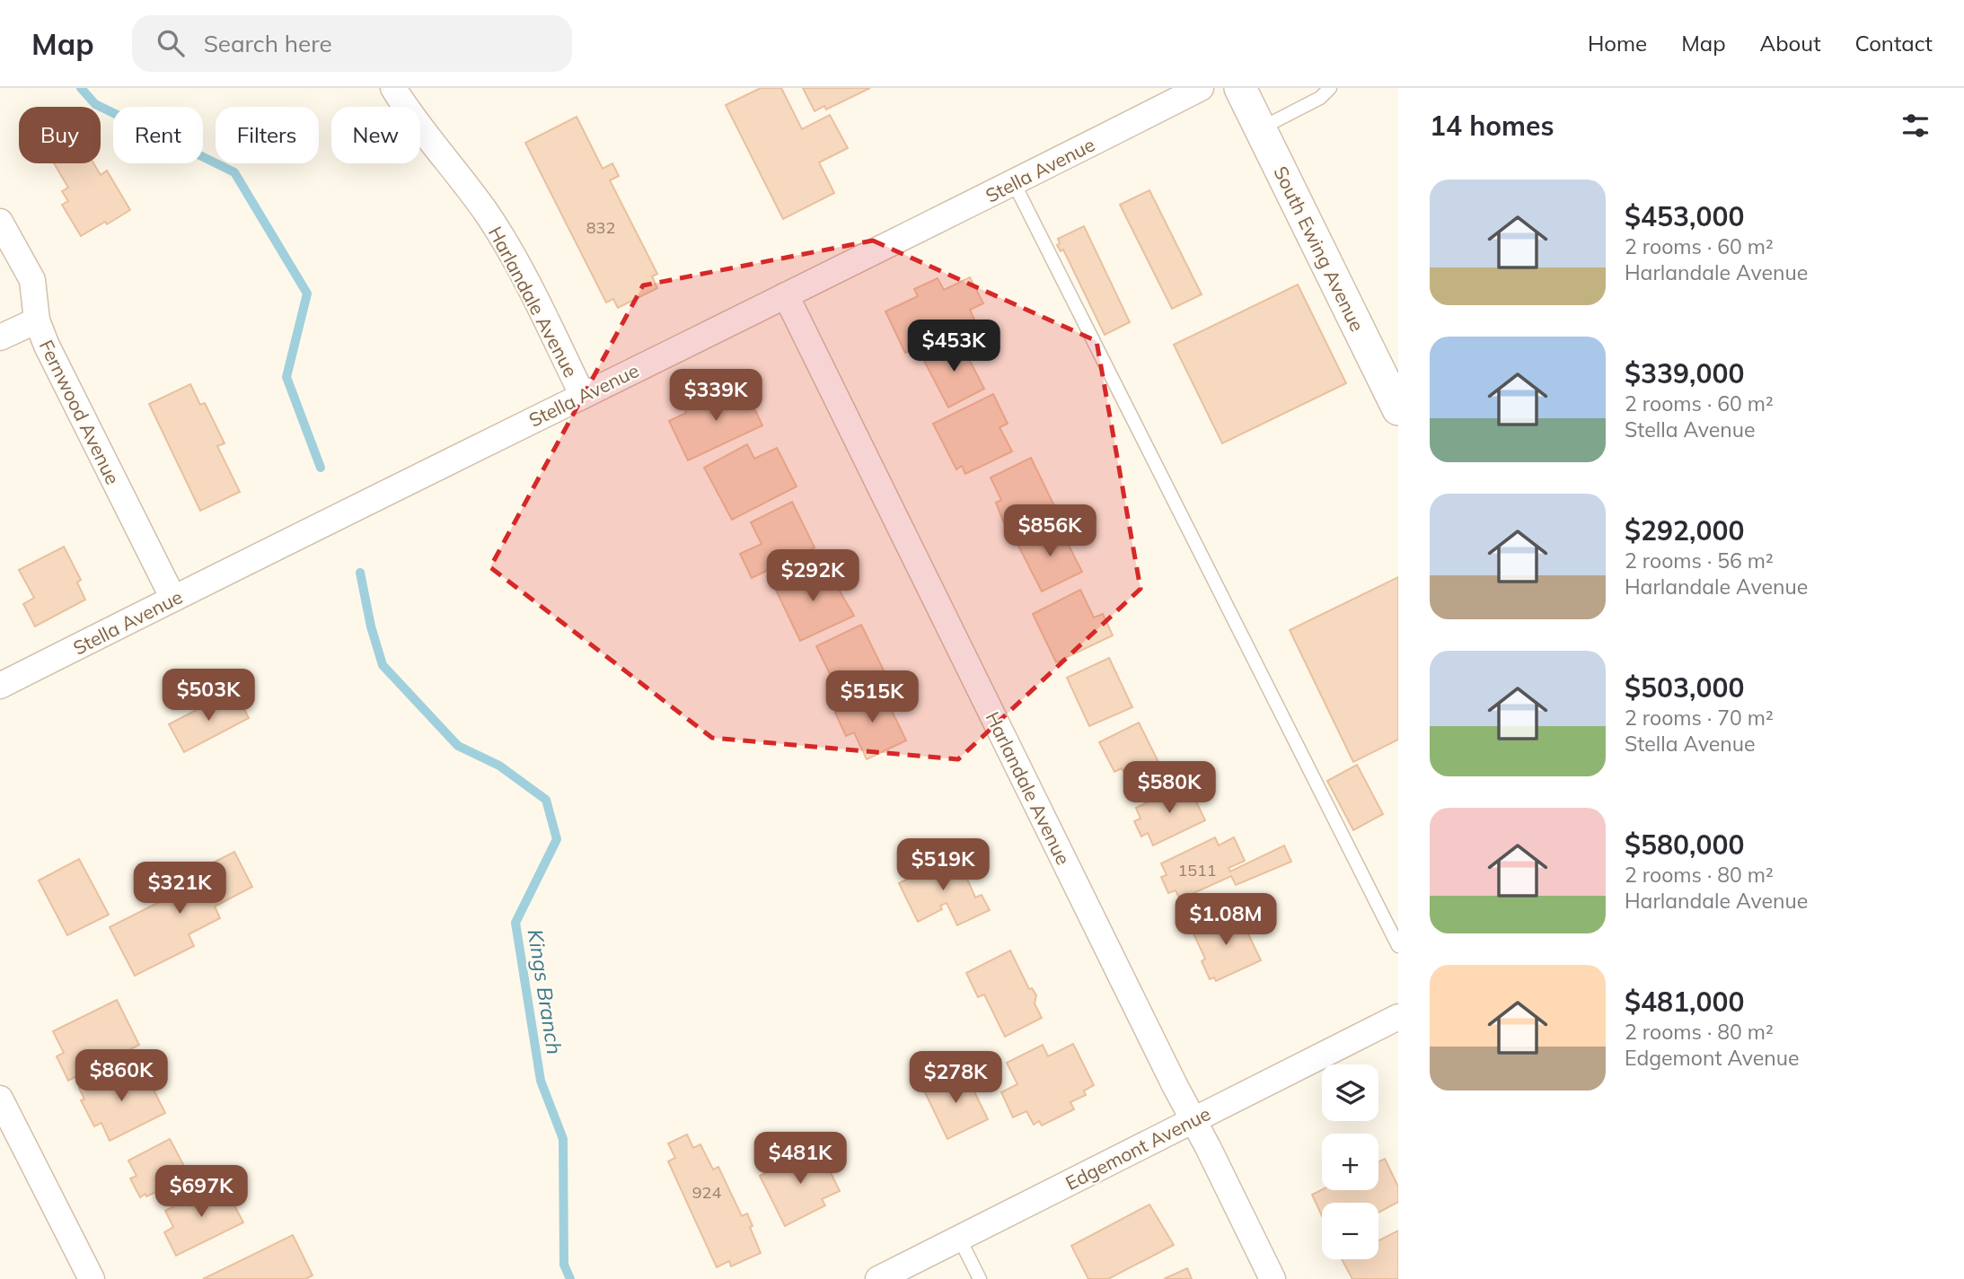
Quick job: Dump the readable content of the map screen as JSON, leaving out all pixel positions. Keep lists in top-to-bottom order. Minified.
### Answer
{"streets":{"street":["Stella Avenue","South Ewing Avenue","Harlandale Avenue","Fernwood Avenue","Edgemont Avenue"]},"crossings":[["Stella Avenue","Harlandale Avenue"],["Stella Avenue","Fernwood Avenue"],["Harlandale Avenue","Edgemont Avenue"]],"water":["Kings Branch"],"house_numbers":["832","1511","924"],"page":{"header":"Map","search":"Search here","nav":["Home","Map","About","Contact"],"heading":"14 homes","chip":["Buy","Rent","Filters","New"],"list":[{"name":"$453,000","note":"2 rooms · 60 m² · Harlandale Avenue"},{"name":"$339,000","note":"2 rooms · 60 m² · Stella Avenue"},{"name":"$292,000","note":"2 rooms · 56 m² · Harlandale Avenue"},{"name":"$503,000","note":"2 rooms · 70 m² · Stella Avenue"},{"name":"$580,000","note":"2 rooms · 80 m² · Harlandale Avenue"},{"name":"$481,000","note":"2 rooms · 80 m² · Edgemont Avenue"}],"price":["$453K","$339K","$856K","$292K","$503K","$515K","$580K","$519K","$321K","$1.08M","$860K","$278K","$481K","$697K"],"map_buttons":["+","−"]}}
